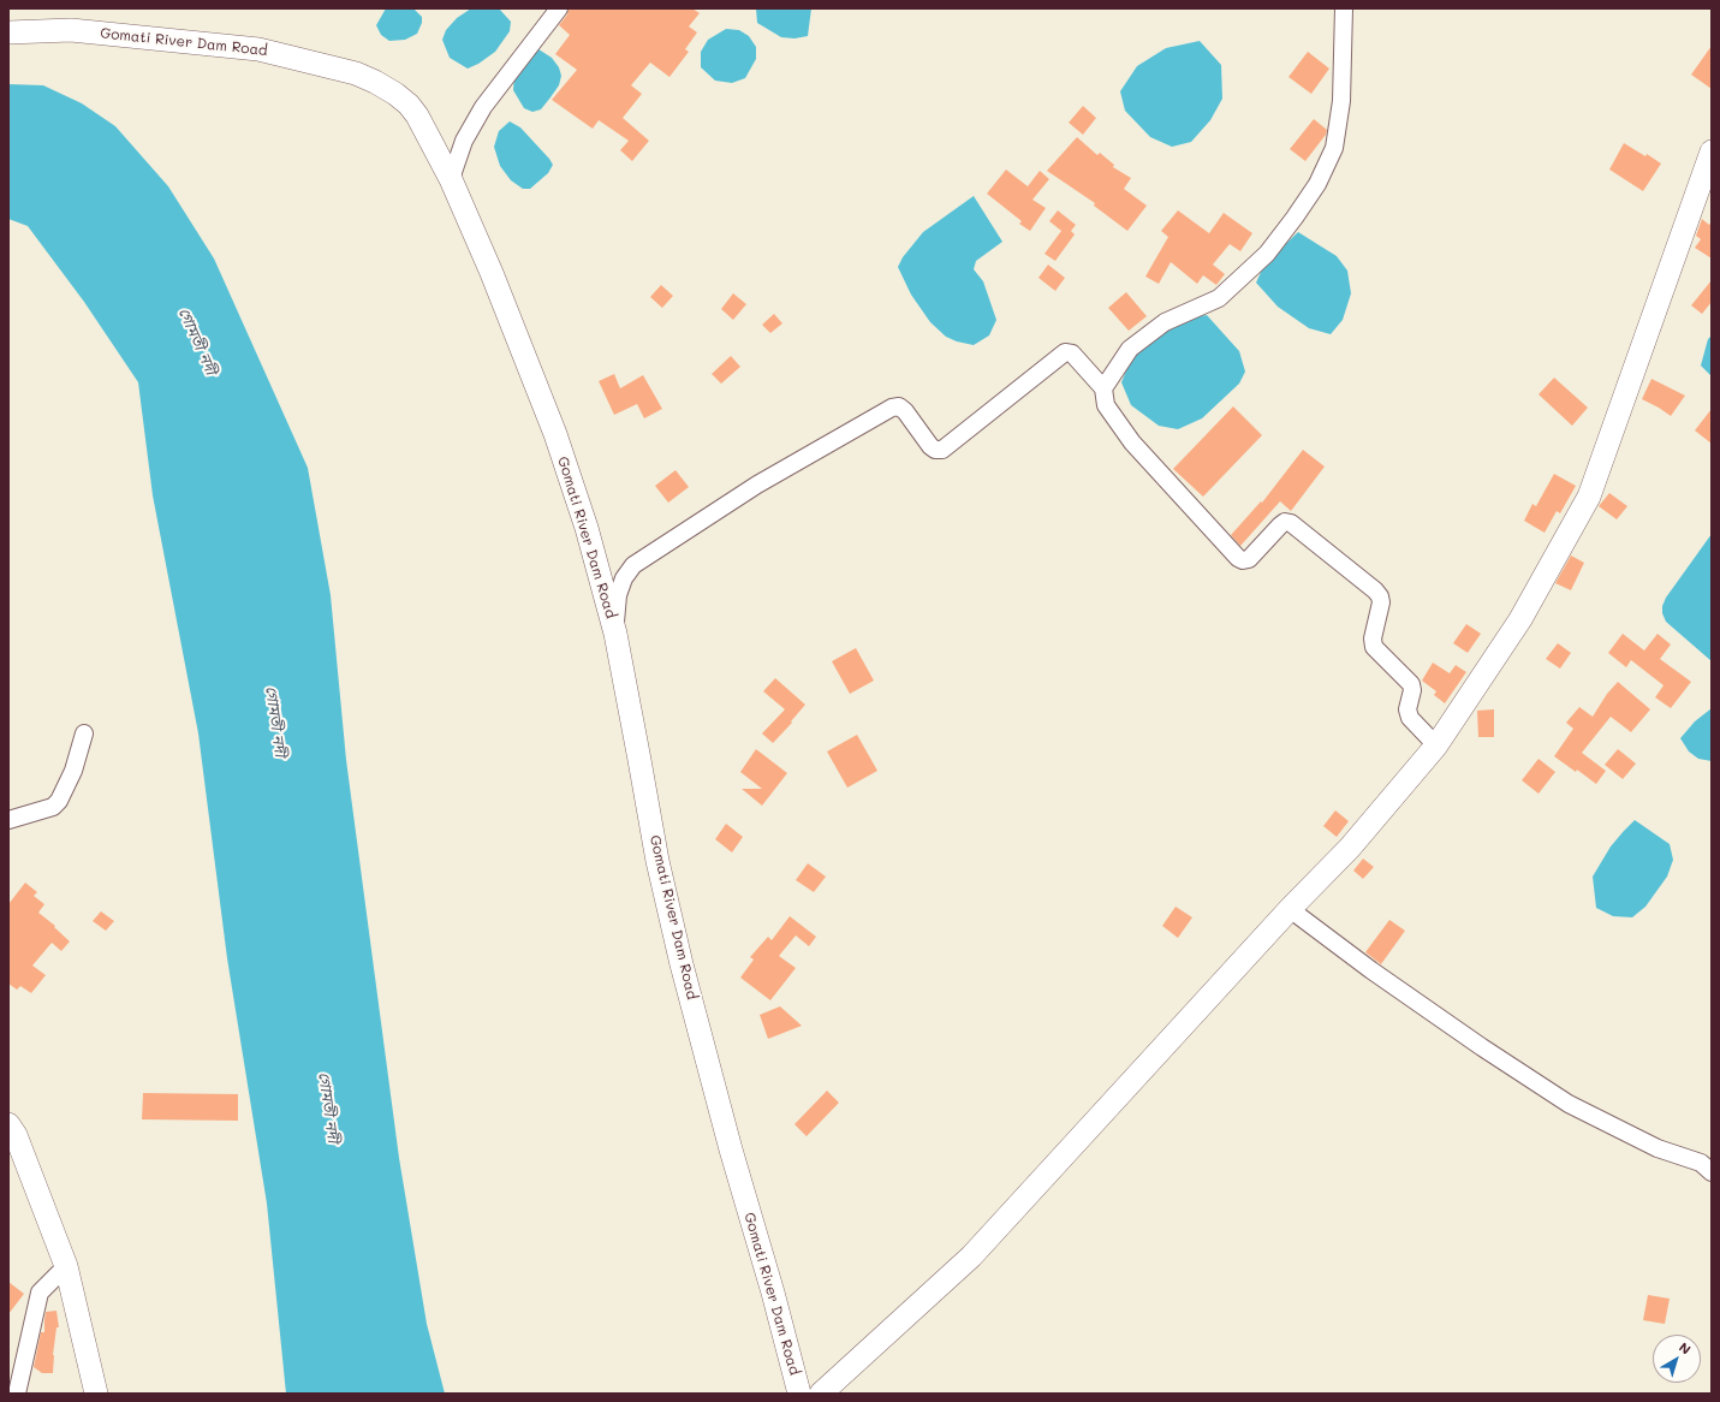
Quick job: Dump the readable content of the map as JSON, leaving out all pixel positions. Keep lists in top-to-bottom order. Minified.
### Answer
{"streets":{"street":["Gomati River Dam Road"]},"water":["গোমতী নদী"],"north":"top right"}
